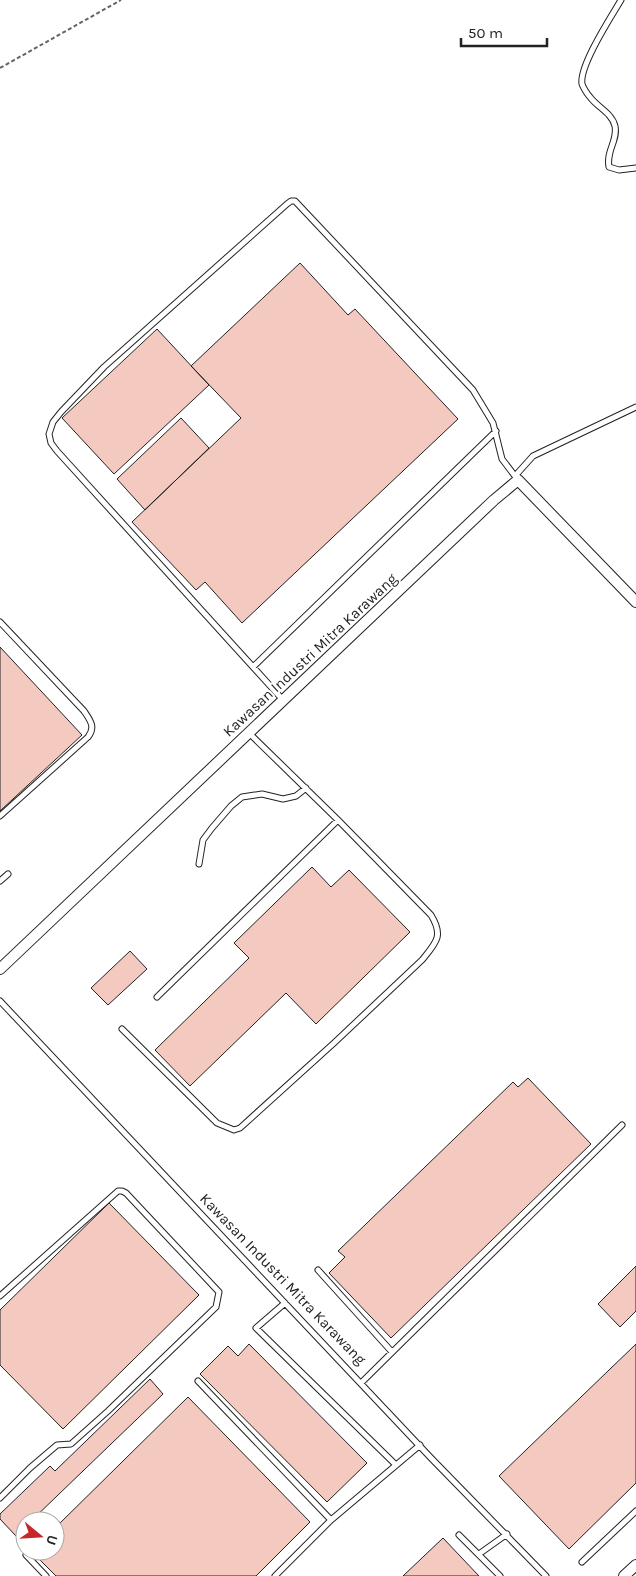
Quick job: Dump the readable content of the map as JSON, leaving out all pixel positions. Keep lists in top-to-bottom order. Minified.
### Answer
{"streets":{"street":["Kawasan Industri Mitra Karawang"]},"scale_bar":"50 m","north":"right"}
